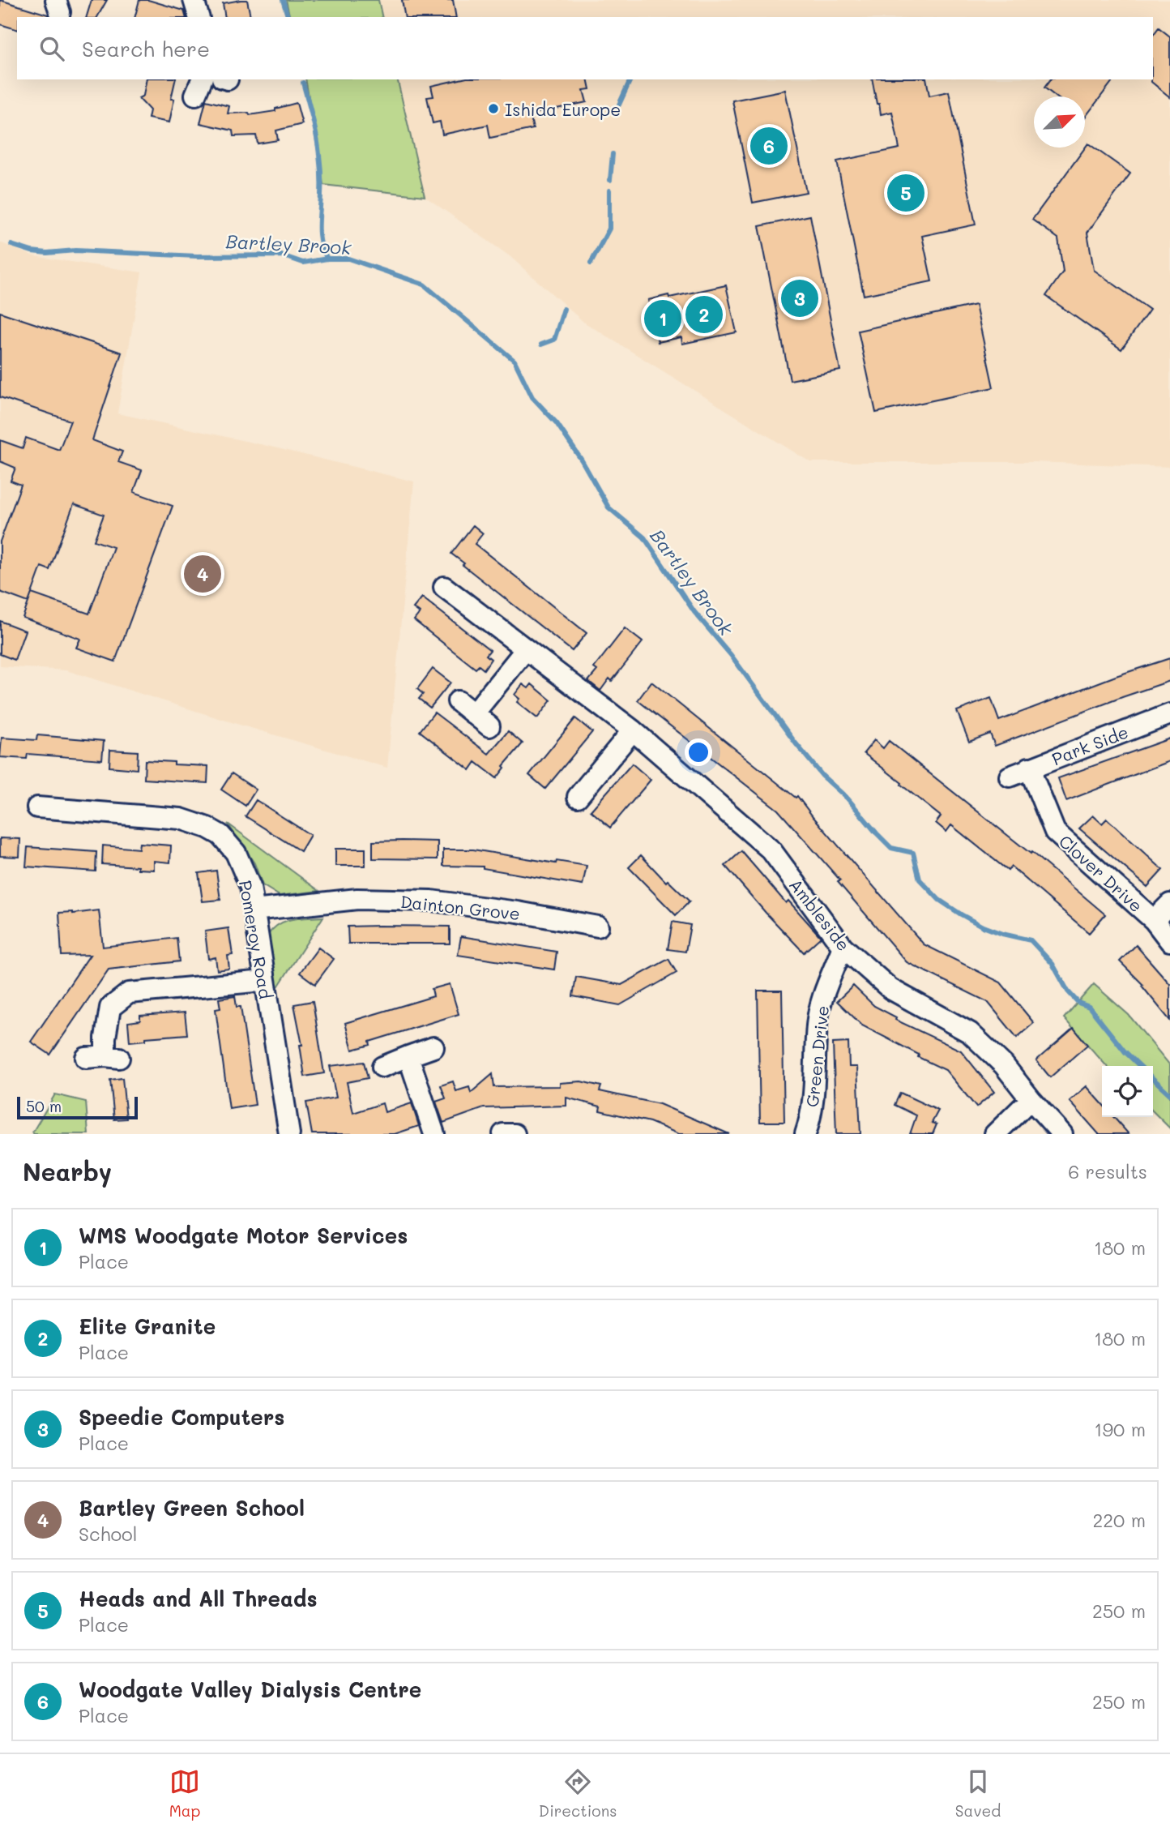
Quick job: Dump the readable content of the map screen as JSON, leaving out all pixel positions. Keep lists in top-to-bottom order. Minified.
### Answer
{"streets":{"street":["Park Side","Clover Drive","Dainton Grove","Ambleside","Pomeroy Road","Green Drive"]},"crossings":[["Park Side","Clover Drive"],["Dainton Grove","Pomeroy Road"],["Ambleside","Green Drive"]],"water":["Bartley Brook"],"places":["Ishida Europe"],"scale_bar":"50 m","north":"top right","page":{"search":"Search here","pins":["6","5","3","2","1","4"],"scale":"50 m","heading":["Nearby","6 results"],"list":[{"mark":"1","name":"WMS Woodgate Motor Services","note":"Place","value":"180 m"},{"mark":"2","name":"Elite Granite","note":"Place","value":"180 m"},{"mark":"3","name":"Speedie Computers","note":"Place","value":"190 m"},{"mark":"4","name":"Bartley Green School","note":"School","value":"220 m"},{"mark":"5","name":"Heads and All Threads","note":"Place","value":"250 m"},{"mark":"6","name":"Woodgate Valley Dialysis Centre","note":"Place","value":"250 m"}],"nav":["Map","Directions","Saved"]}}
